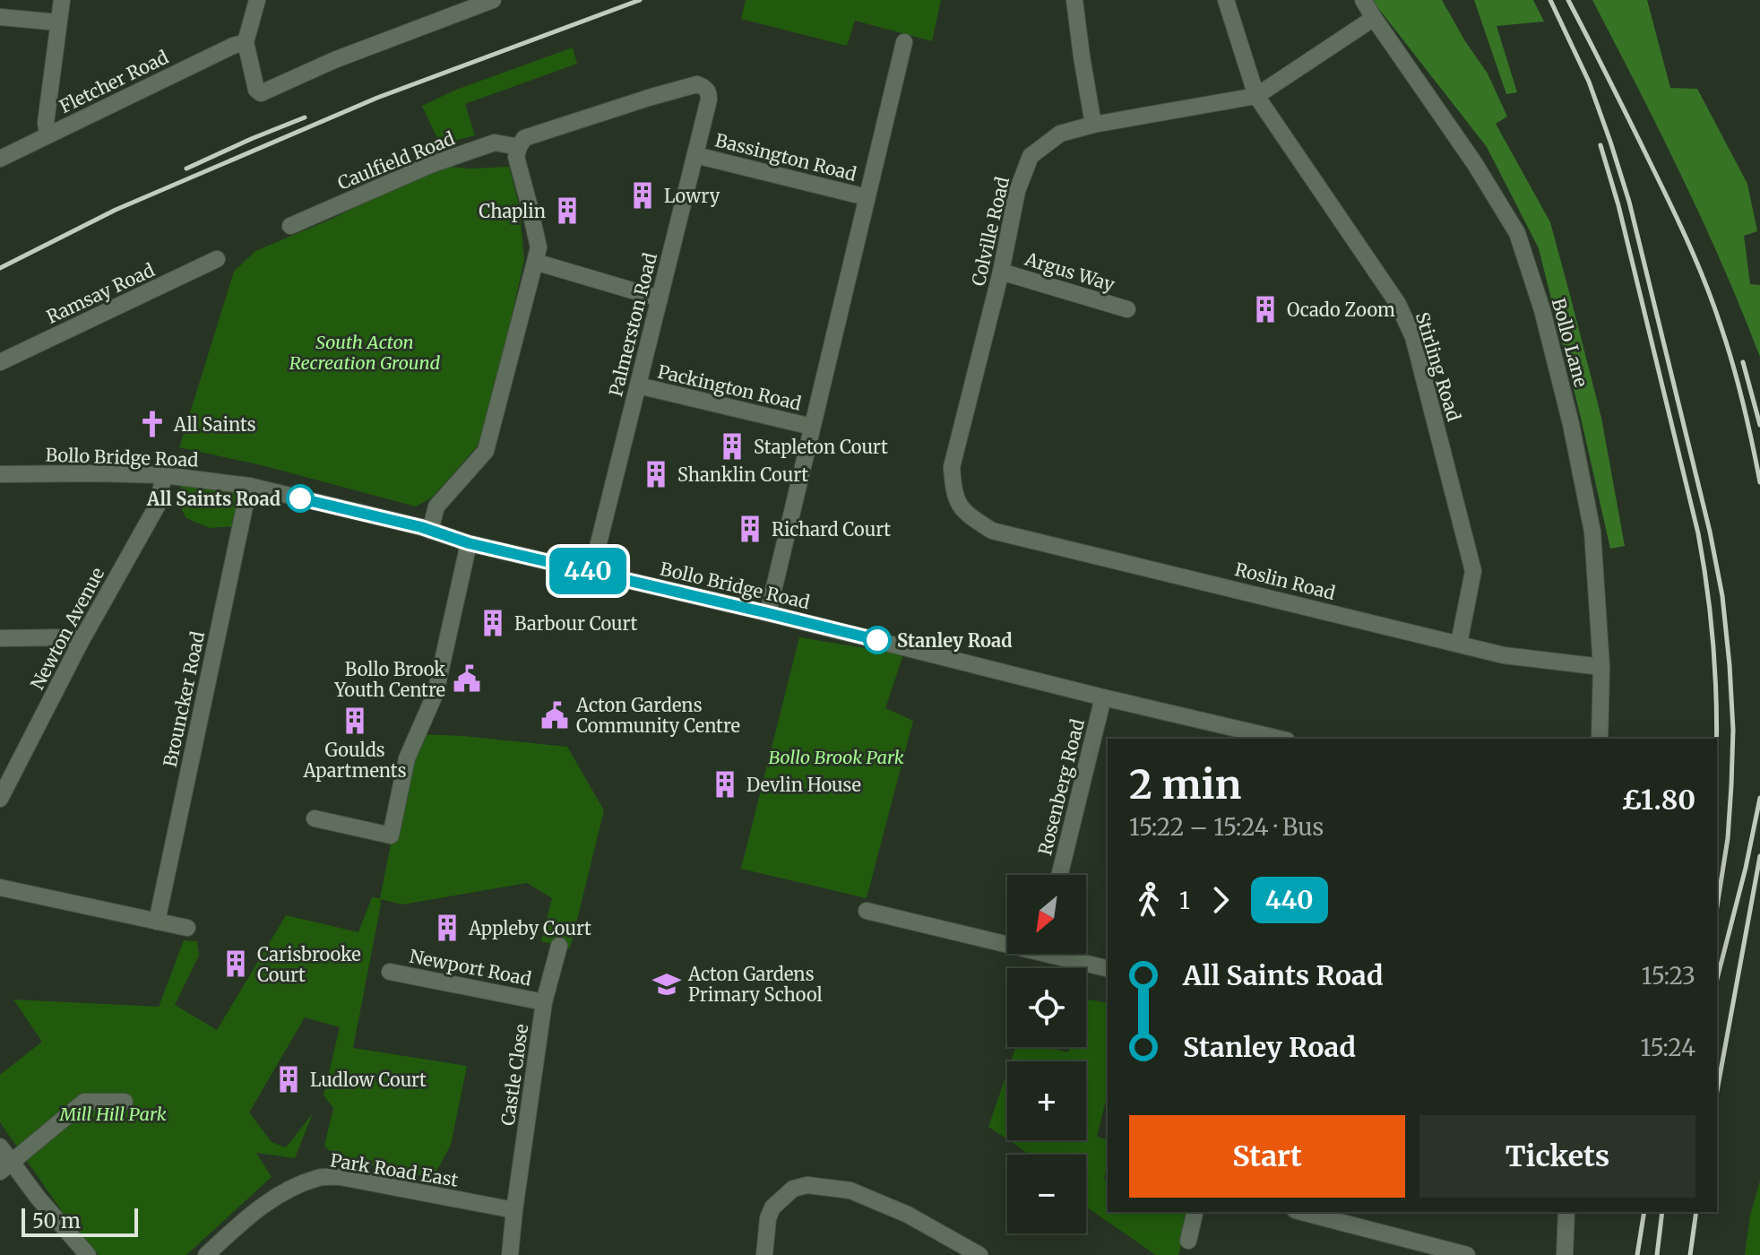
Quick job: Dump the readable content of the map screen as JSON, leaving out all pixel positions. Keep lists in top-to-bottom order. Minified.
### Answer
{"streets":{"street":["Fletcher Road","Bassington Road","Caulfield Road","Colville Road","Argus Way","Ramsay Road","Palmerston Road","Bollo Lane","Stirling Road","Packington Road","Bollo Bridge Road","Roslin Road","Newton Avenue","Brouncker Road","Rosenberg Road","Newport Road","Castle Close","Park Road East"]},"crossings":[["Bassington Road","Palmerston Road"],["Caulfield Road","Palmerston Road"],["Colville Road","Argus Way"],["Colville Road","Bollo Lane"],["Colville Road","Stirling Road"],["Colville Road","Roslin Road"],["Palmerston Road","Packington Road"],["Palmerston Road","Bollo Bridge Road"],["Bollo Lane","Roslin Road"],["Stirling Road","Roslin Road"],["Bollo Bridge Road","Newton Avenue"],["Bollo Bridge Road","Brouncker Road"],["Bollo Bridge Road","Rosenberg Road"],["Newport Road","Castle Close"],["Castle Close","Park Road East"]],"parks":["South Acton Recreation Ground","Bollo Brook Park","Mill Hill Park"],"places":{"building":["Lowry","Chaplin","Ocado Zoom","Stapleton Court","Shanklin Court","Richard Court","Barbour Court","Goulds Apartments","Devlin House","Appleby Court","Carisbrooke Court","Ludlow Court"],"church":["All Saints"],"other":["All Saints Road","Stanley Road"],"public building":["Bollo Brook Youth Centre","Acton Gardens Community Centre"],"school or university":["Acton Gardens Primary School"]},"lines":["bus line 440"],"scale_bar":"50 m","north":"bottom left","page":{"on_map":"440","heading":["2 min","15:22 – 15:24 · Bus","£1.80"],"legs":["1","440"],"map_buttons":["+","−"],"list":[{"name":"All Saints Road","value":"15:23"},{"name":"Stanley Road","value":"15:24"}],"buttons":["Start","Tickets"],"scale":"50 m"}}
